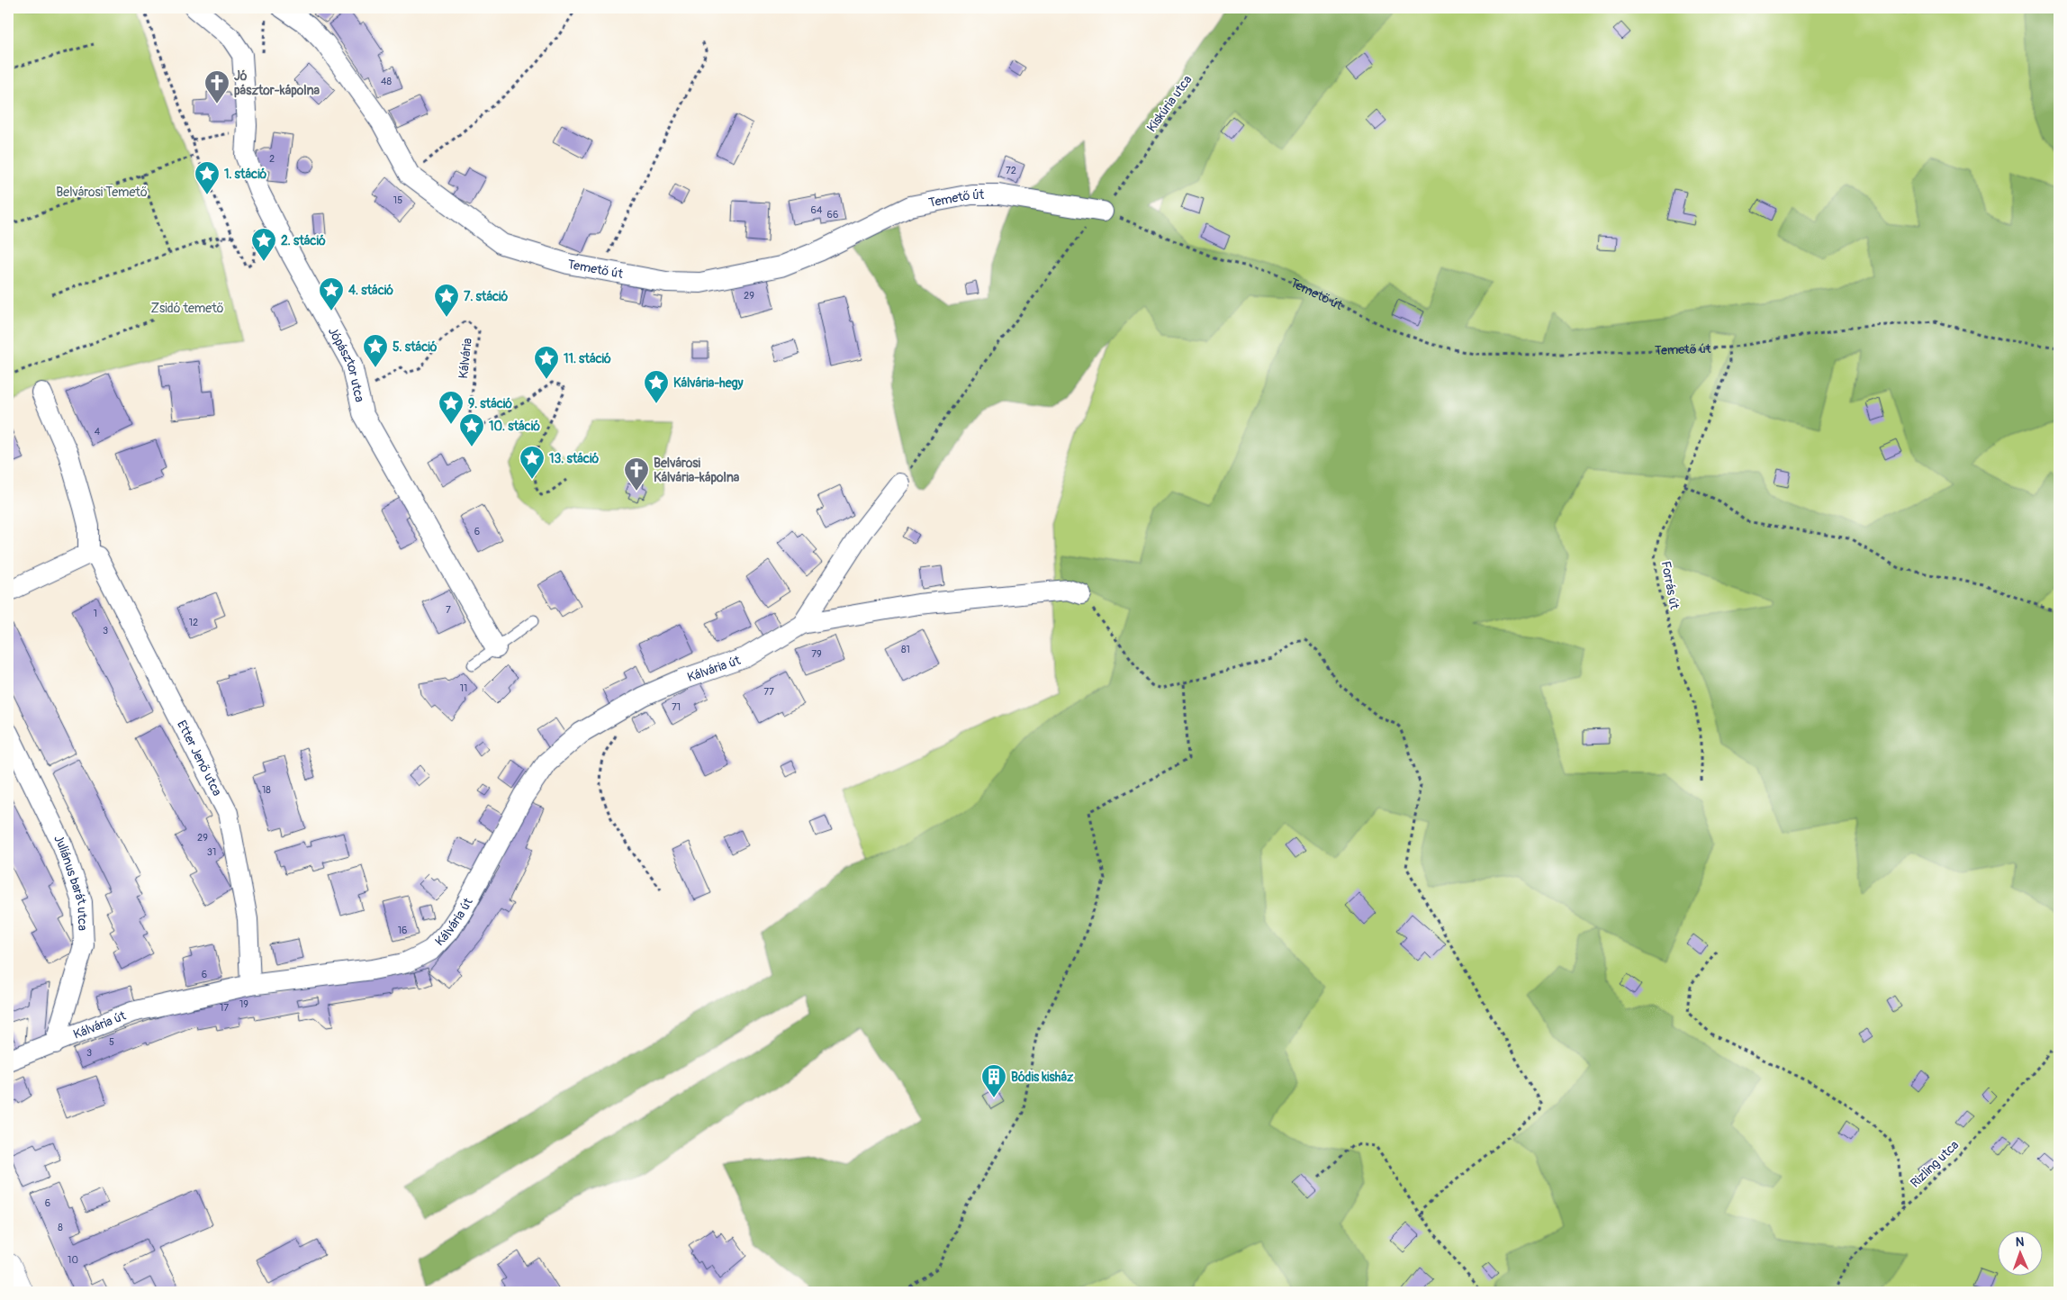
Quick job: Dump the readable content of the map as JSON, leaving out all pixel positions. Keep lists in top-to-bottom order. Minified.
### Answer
{"streets":{"street":["Temető út","Jópásztor utca","Kálvária út","Etter Jenő utca","Juliánus barát utca"],"path":["Kiskúria utca","Kálvária","Forrás út","Rizling utca"]},"crossings":[["Kiskúria utca","Temető út"],["Kiskúria utca","Kálvária út"],["Temető út","Forrás út"],["Kálvária","Jópásztor utca"],["Kálvária út","Etter Jenő utca"],["Kálvária út","Juliánus barát utca"]],"parks":["Belvárosi Temető","Zsidó temető"],"places":{"church":["Jó pásztor-kápolna","Belvárosi Kálvária-kápolna"],"place":["1. stáció","2. stáció","4. stáció","7. stáció","5. stáció","11. stáció","Kálvária-hegy","9. stáció","10. stáció","13. stáció"],"building":["Bódis kisház"]},"house_numbers":["48","2","72","15","64","66","29","4","6","7","1","12","3","81","79","11","77","71","18","29","31","16","6","19","17","5","3","6","8","10"],"north":"top"}
